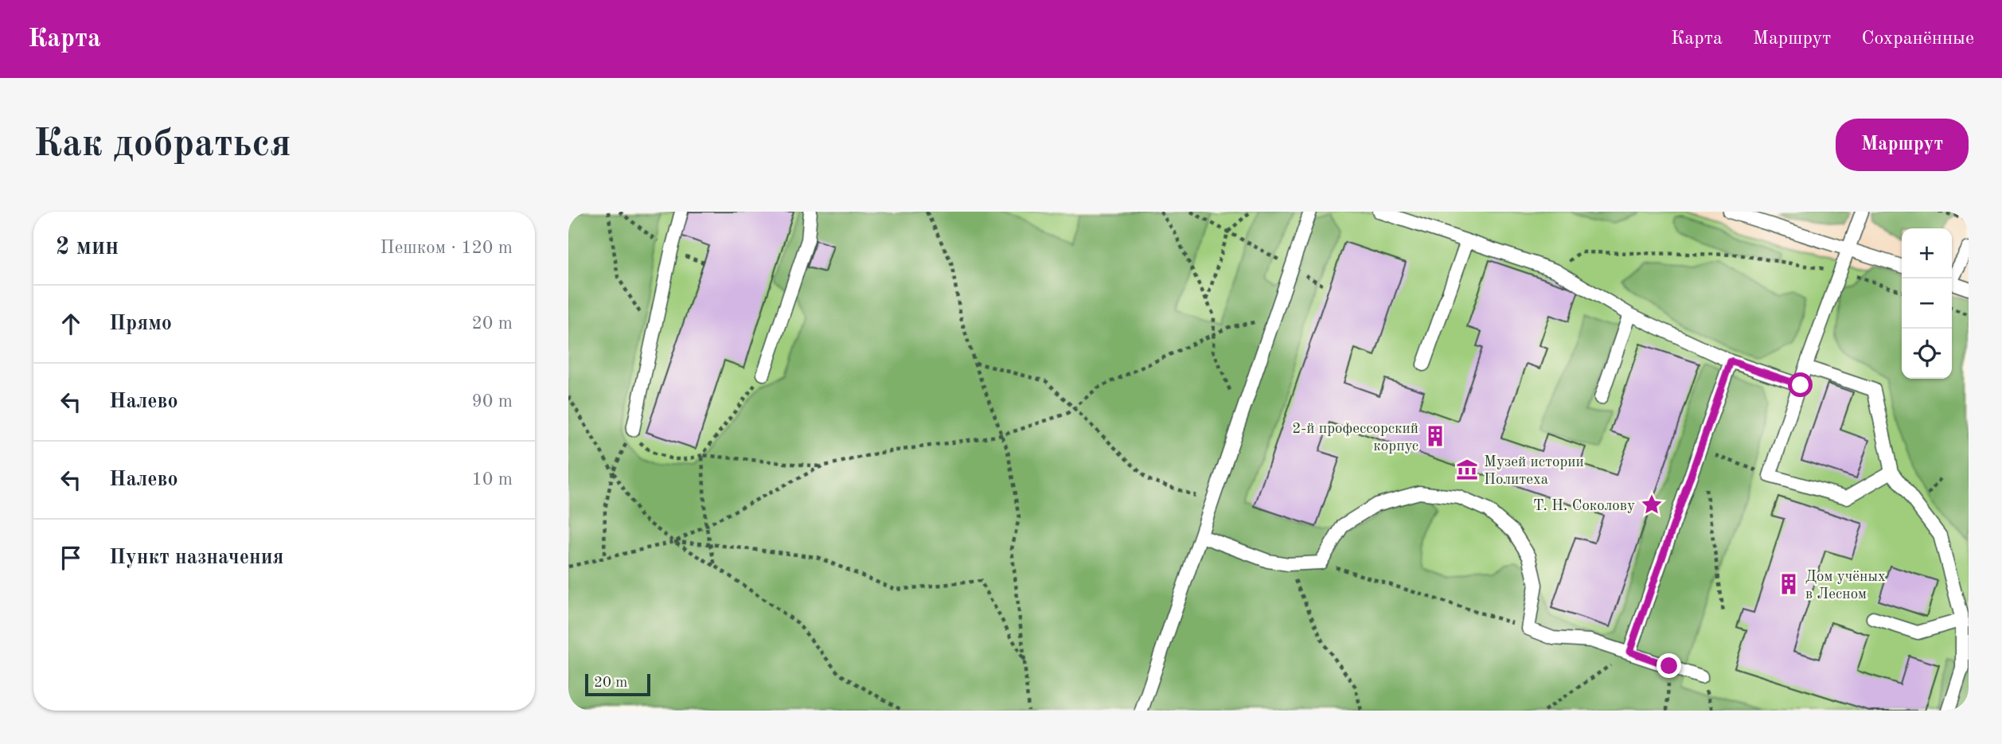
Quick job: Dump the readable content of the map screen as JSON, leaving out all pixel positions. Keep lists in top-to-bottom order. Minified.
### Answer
{"places":{"building":["2-й профессорский корпус","Дом учёных в Лесном"],"museum":["Музей истории Политеха"],"place":["Т. Н. Соколову"]},"scale_bar":"20 m","page":{"header":"Карта","nav":["Карта","Маршрут","Сохранённые"],"buttons":"Маршрут","title":"Как добраться","heading":["2 мин","Пешком · 120 m"],"map_buttons":["+","−"],"list":[["Прямо","20 m"],["Налево","90 m"],["Налево","10 m"],"Пункт назначения"],"scale":"20 m"}}
